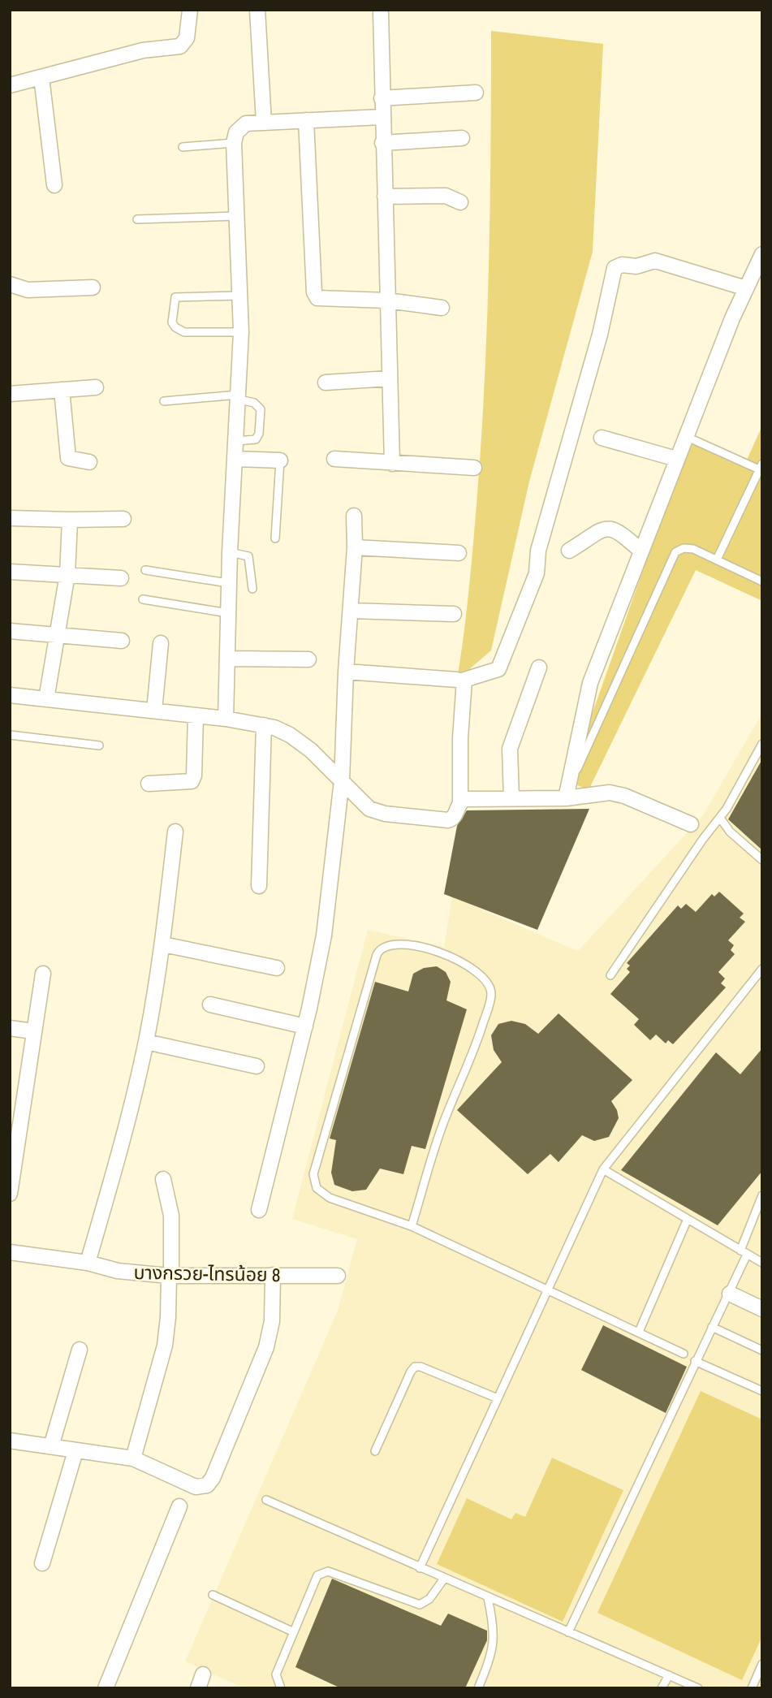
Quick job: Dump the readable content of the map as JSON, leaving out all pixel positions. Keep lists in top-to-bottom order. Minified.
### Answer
{"streets":{"street":["บางกรวย-ไทรน้อย 8"]}}
